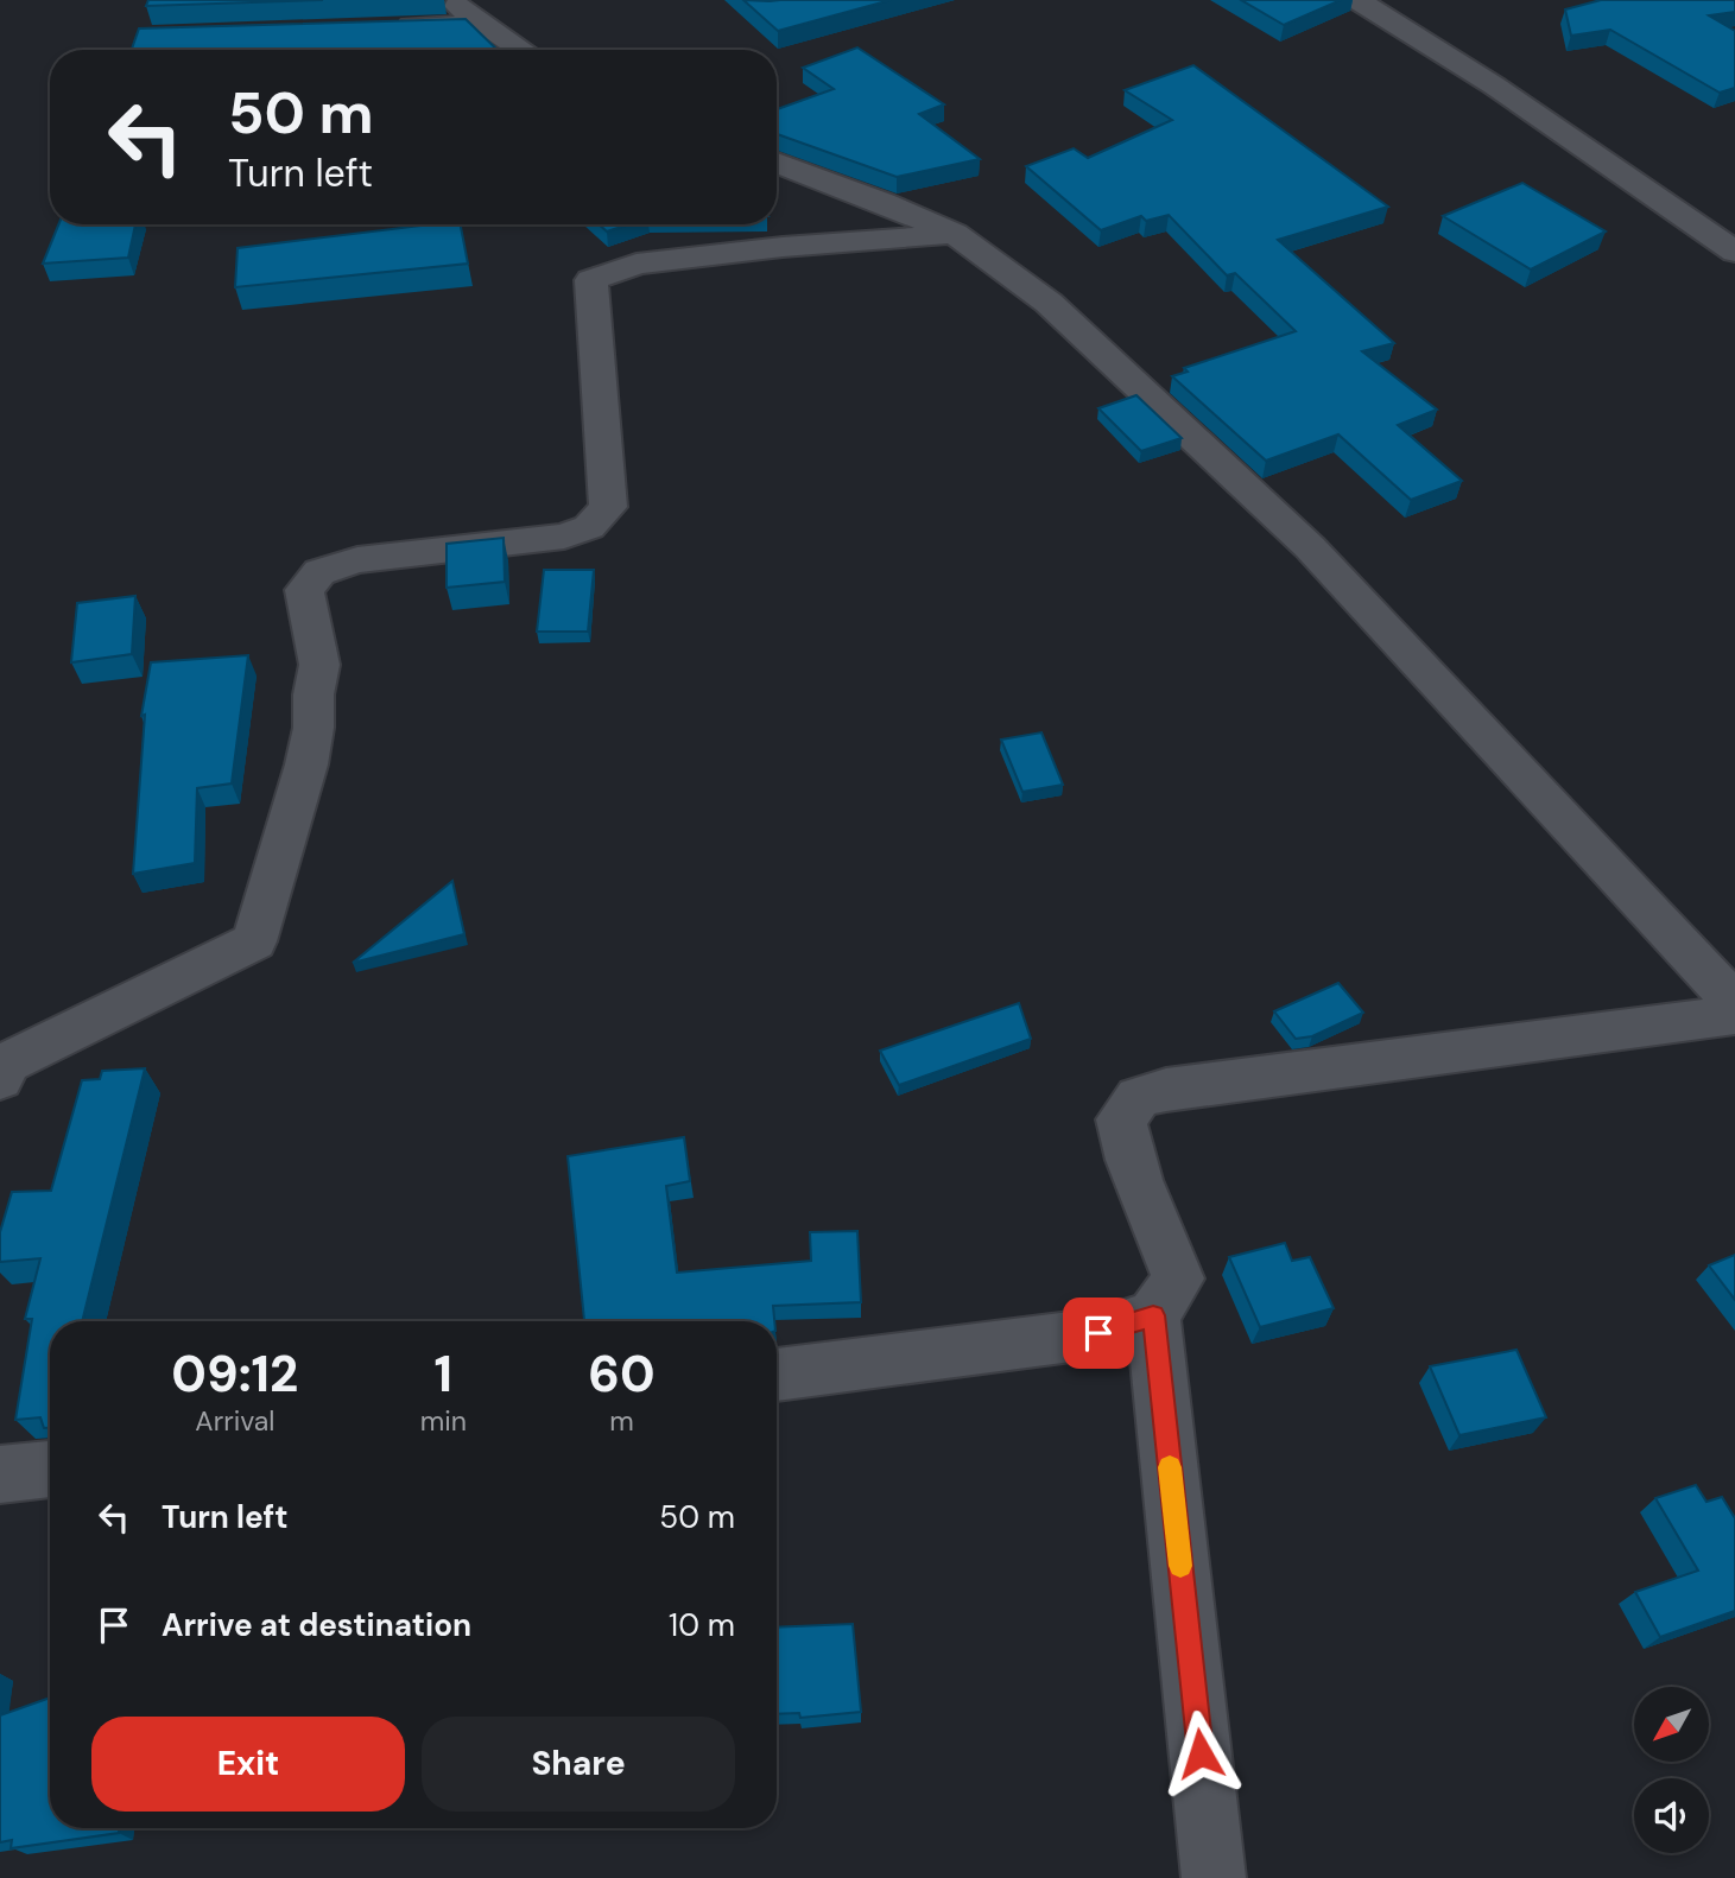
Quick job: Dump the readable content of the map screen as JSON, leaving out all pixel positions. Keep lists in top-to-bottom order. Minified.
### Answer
{"north":"bottom left","page":{"turn":["50 m","Turn left"],"eta":["09:12","Arrival","1","min","60","m"],"list":[{"name":"Turn left","value":"50 m"},{"name":"Arrive at destination","value":"10 m"}],"buttons":["Exit","Share"]}}
